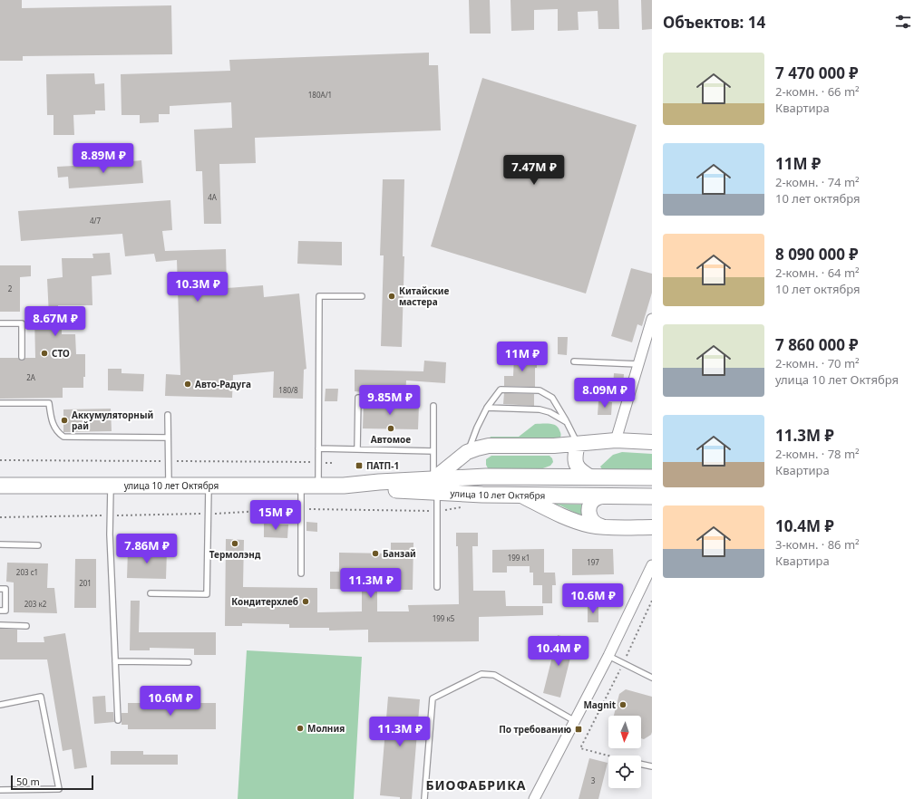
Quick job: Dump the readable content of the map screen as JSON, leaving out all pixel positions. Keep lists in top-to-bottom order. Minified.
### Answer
{"streets":{"main road":["улица 10 лет Октября"]},"districts":["БИОФАБРИКА"],"places":{"other":["Китайские мастера","СТО","Авто-Радуга","Аккумуляторный рай","Автомое","Термолэнд","Банзай","Кондитерхлеб","Magnit","Молния"],"transit":["ПАТП-1","По требованию"]},"house_numbers":["180А/1","4А","4/7","2","2А","180/8","199 к1","197","203 с1","201","203 к2","199 к5","3"],"scale_bar":"50 m","north":"bottom","page":{"heading":"Объектов: 14","list":[{"name":"7 470 000 ₽","note":"2-комн. · 66 m² · Квартира"},{"name":"11M ₽","note":"2-комн. · 74 m² · 10 лет октября"},{"name":"8 090 000 ₽","note":"2-комн. · 64 m² · 10 лет октября"},{"name":"7 860 000 ₽","note":"2-комн. · 70 m² · улица 10 лет Октября"},{"name":"11.3M ₽","note":"2-комн. · 78 m² · Квартира"},{"name":"10.4M ₽","note":"3-комн. · 86 m² · Квартира"}],"price":["8.89M ₽","7.47M ₽","10.3M ₽","8.67M ₽","11M ₽","8.09M ₽","9.85M ₽","15M ₽","7.86M ₽","11.3M ₽","10.6M ₽","10.4M ₽","10.6M ₽","11.3M ₽"],"scale":"50 m"}}
